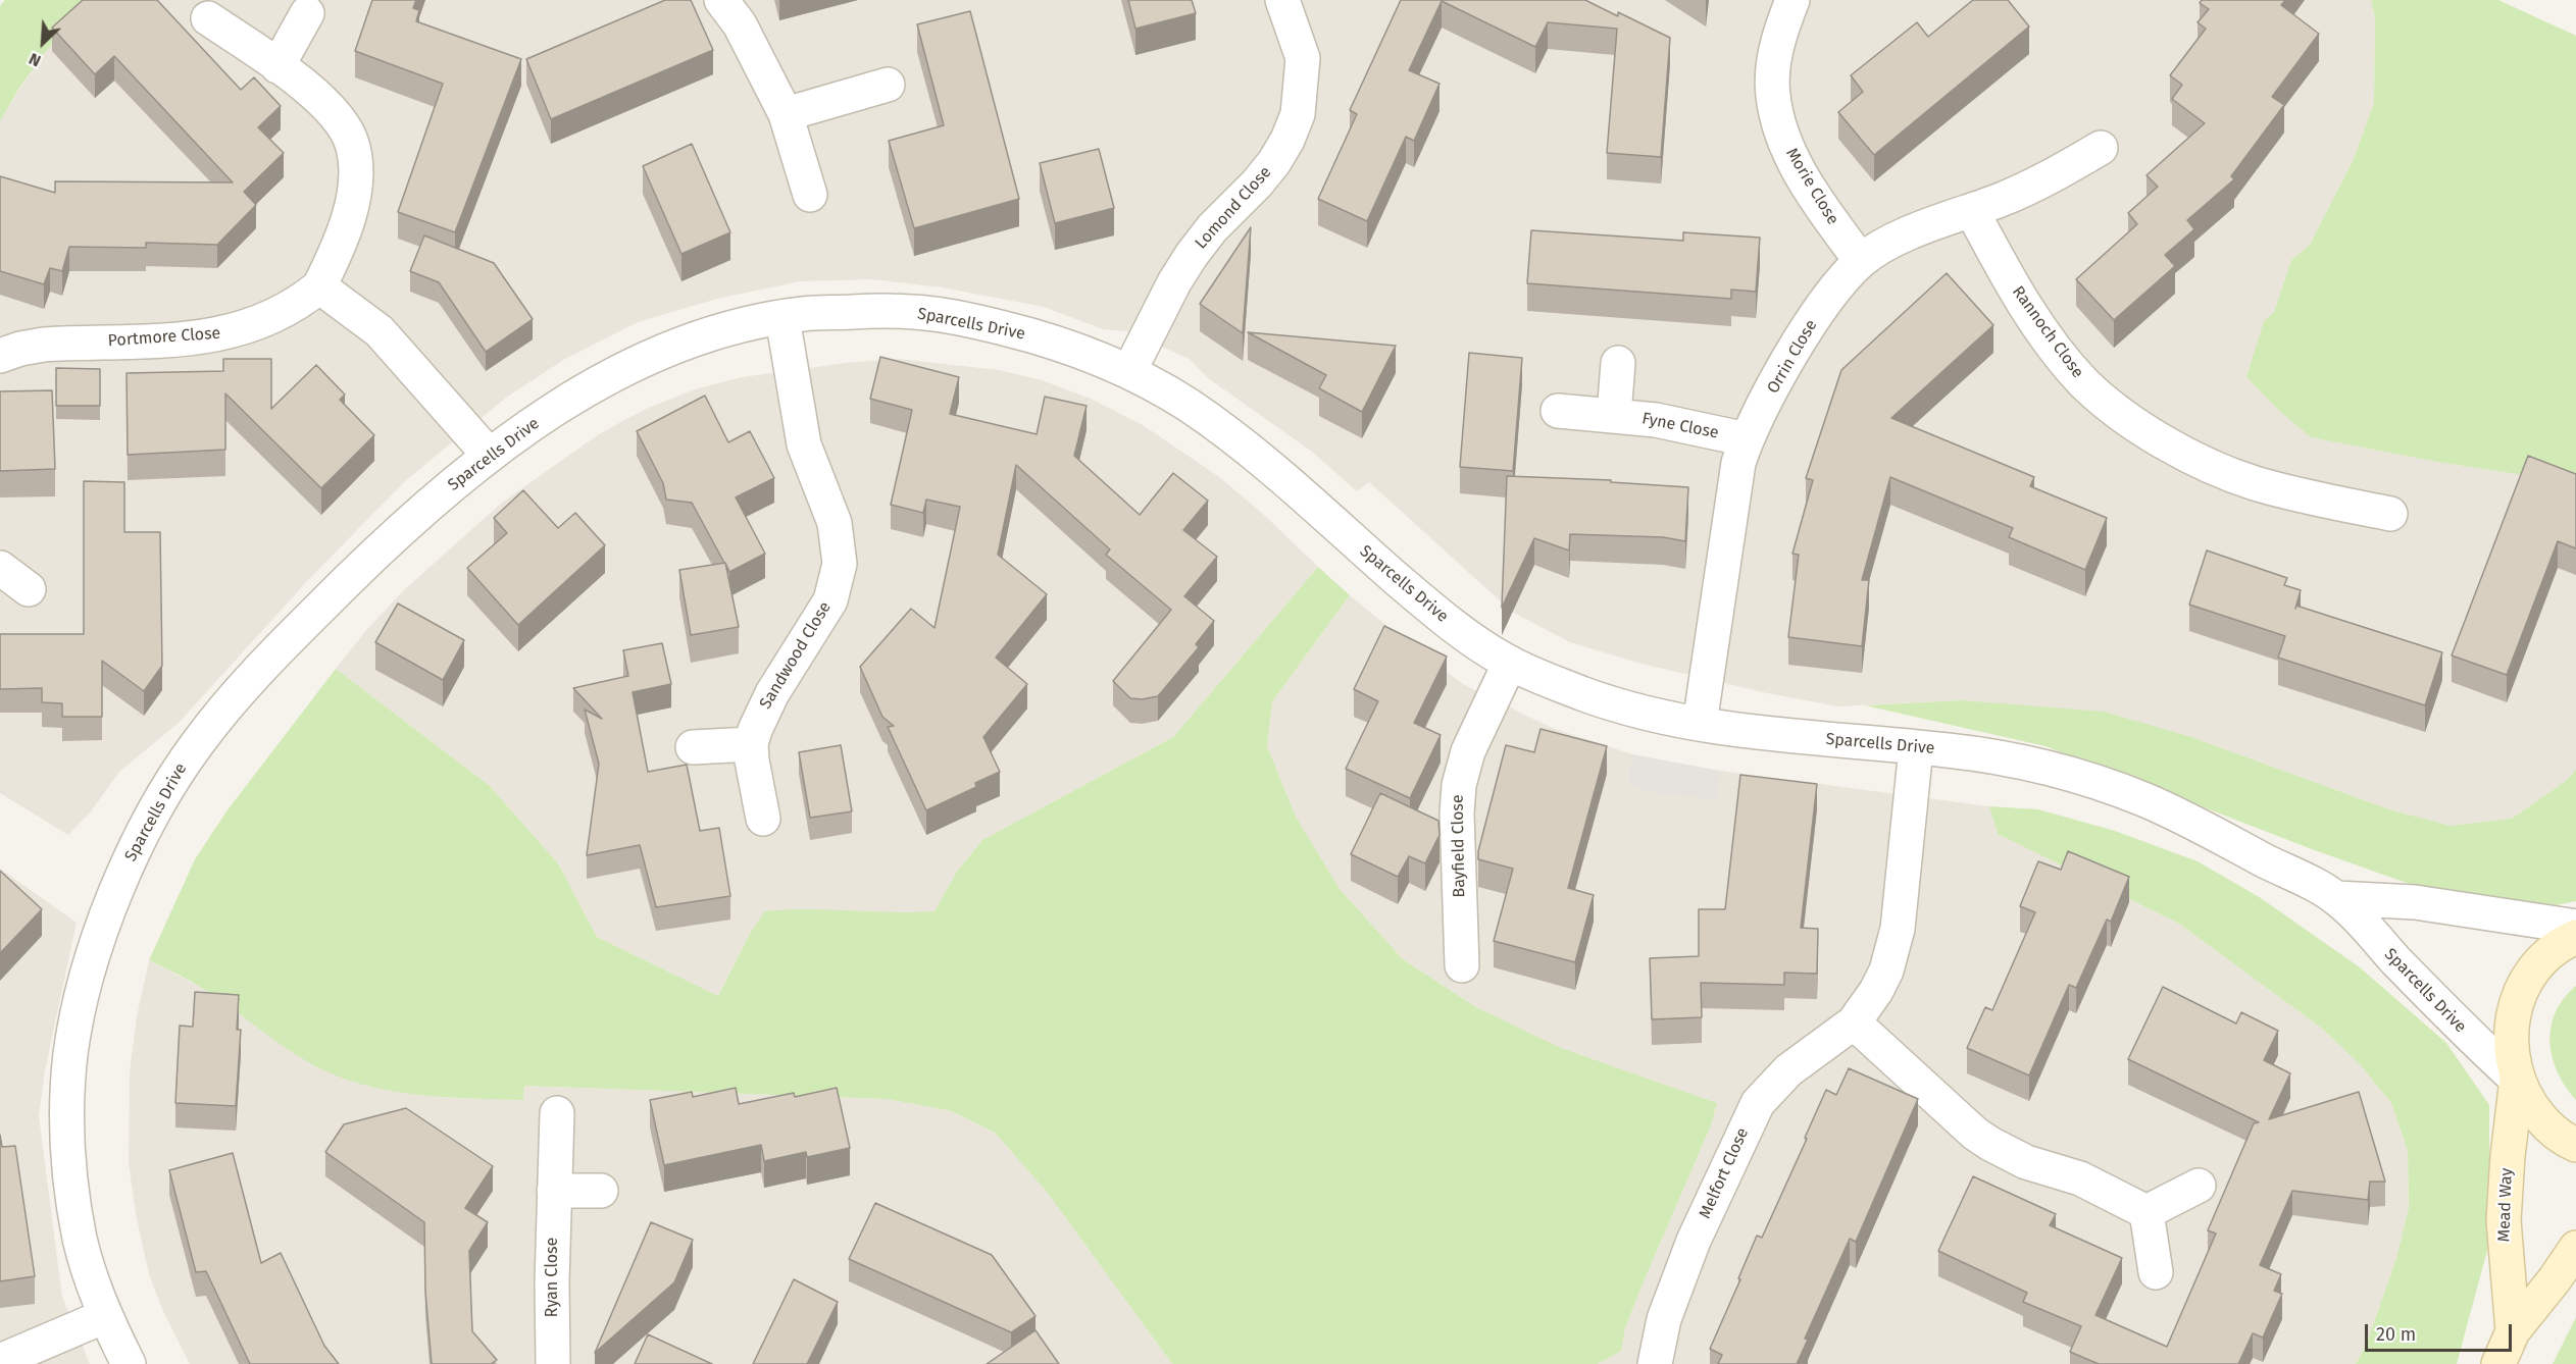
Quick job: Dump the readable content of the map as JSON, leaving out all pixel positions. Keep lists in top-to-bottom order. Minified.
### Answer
{"streets":{"main road":["Mead Way"],"street":["Morie Close","Lomond Close","Sparcells Drive","Rannoch Close","Portmore Close","Orrin Close","Fyne Close","Sandwood Close","Bayfield Close","Melfort Close","Ryan Close"]},"crossings":[["Morie Close","Orrin Close"],["Lomond Close","Sparcells Drive"],["Sparcells Drive","Orrin Close"],["Sparcells Drive","Sandwood Close"],["Sparcells Drive","Bayfield Close"],["Sparcells Drive","Melfort Close"],["Sparcells Drive","Mead Way"],["Rannoch Close","Orrin Close"],["Orrin Close","Fyne Close"]],"scale_bar":"20 m","north":"bottom left"}
